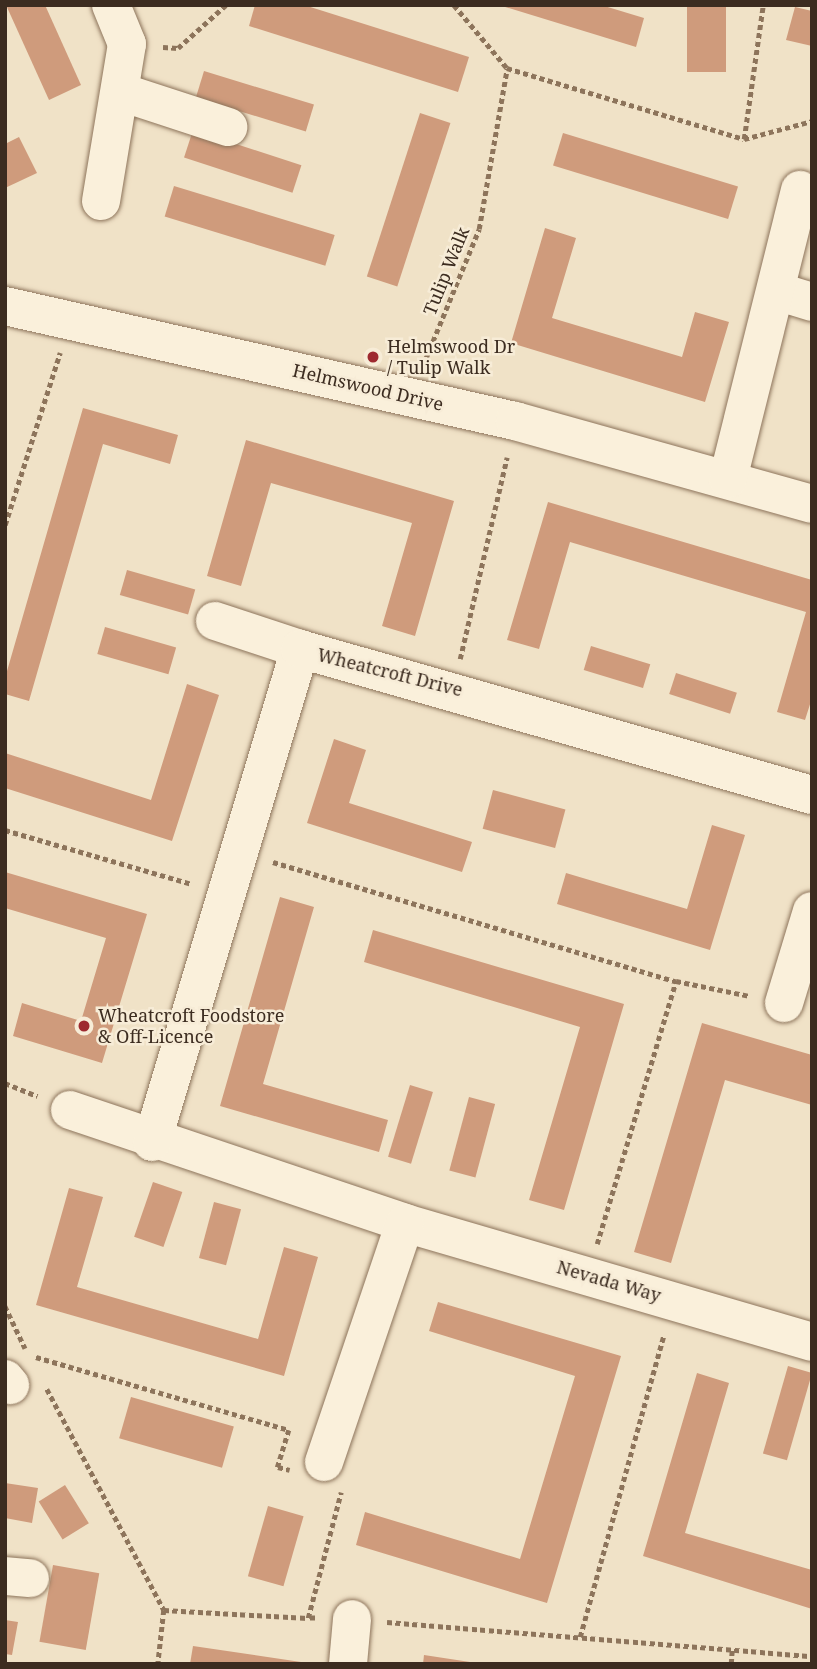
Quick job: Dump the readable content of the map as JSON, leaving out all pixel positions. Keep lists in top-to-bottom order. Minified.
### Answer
{"streets":{"street":["Helmswood Drive","Wheatcroft Drive","Nevada Way"],"path":["Tulip Walk"]},"crossings":[["Tulip Walk","Helmswood Drive"],["Wheatcroft Drive","Nevada Way"]],"places":["Helmswood Dr / Tulip Walk","Wheatcroft Foodstore & Off-Licence"]}
